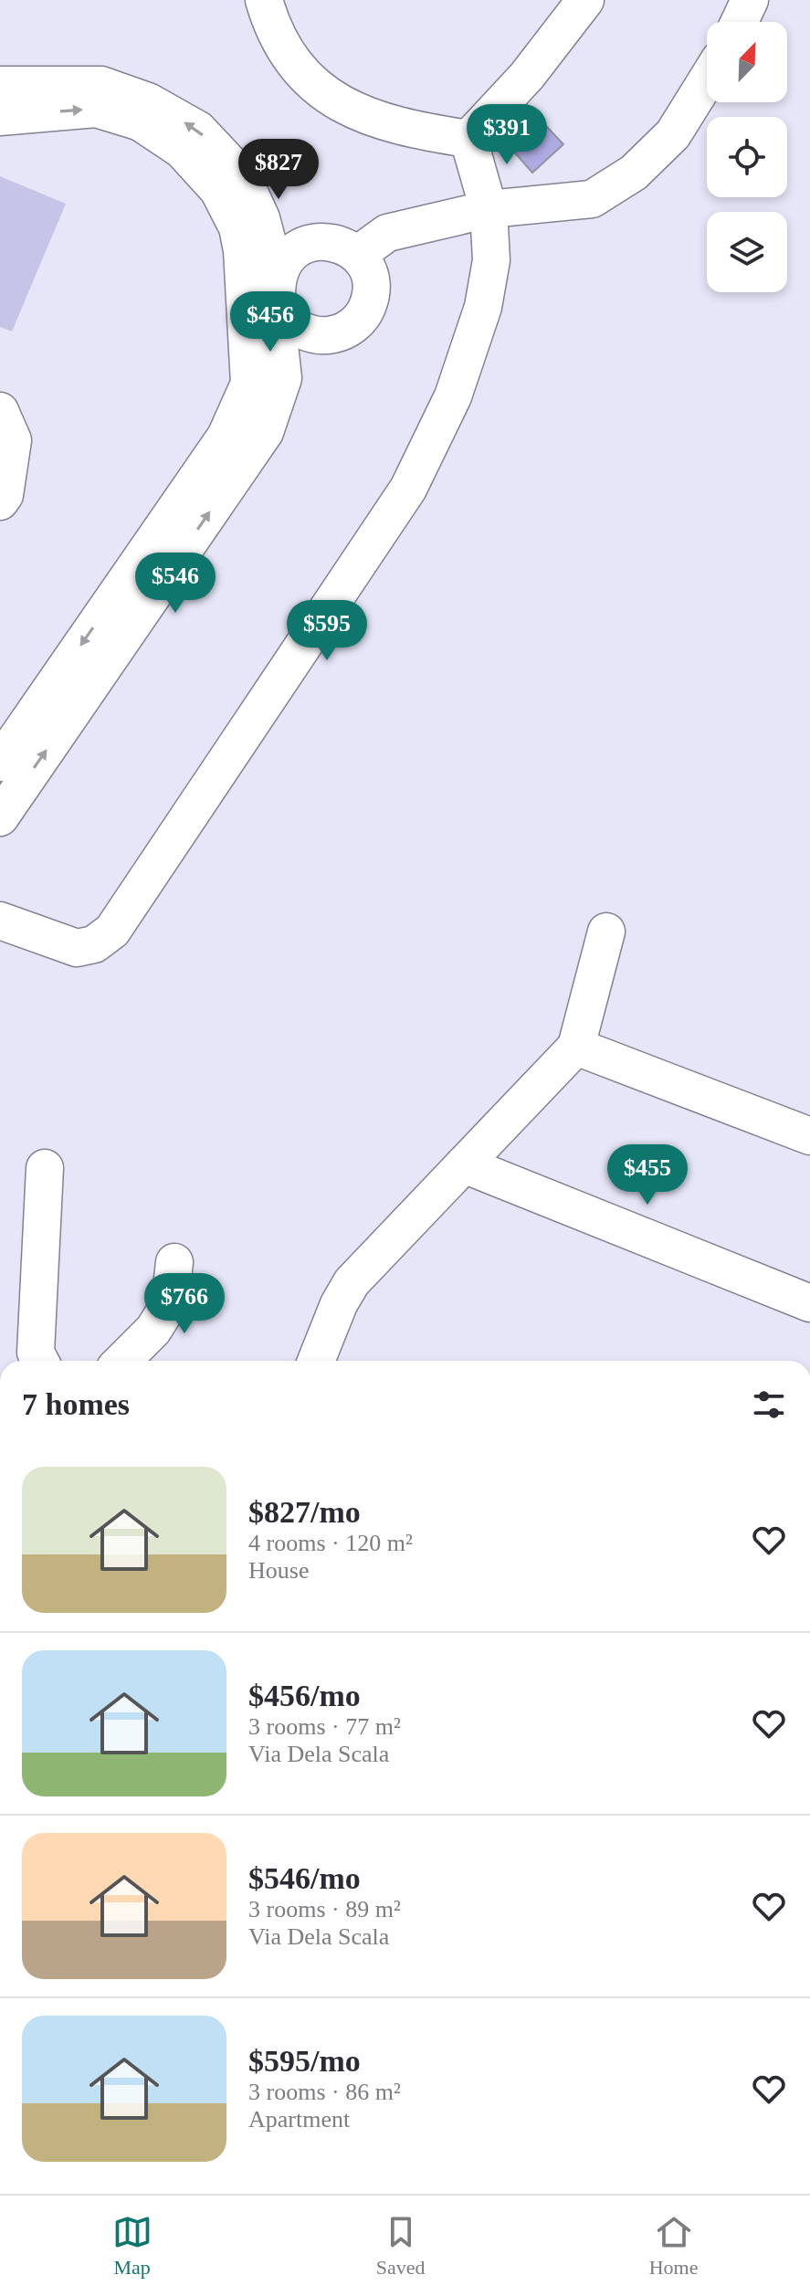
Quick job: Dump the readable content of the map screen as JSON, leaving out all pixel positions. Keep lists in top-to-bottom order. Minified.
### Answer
{"north":"top right","page":{"price":["$391","$827","$456","$546","$595","$455","$766"],"heading":"7 homes","list":[{"name":"$827/mo","note":"4 rooms · 120 m² · House"},{"name":"$456/mo","note":"3 rooms · 77 m² · Via Dela Scala"},{"name":"$546/mo","note":"3 rooms · 89 m² · Via Dela Scala"},{"name":"$595/mo","note":"3 rooms · 86 m² · Apartment"}],"tabs":["Map","Saved","Home"]}}
